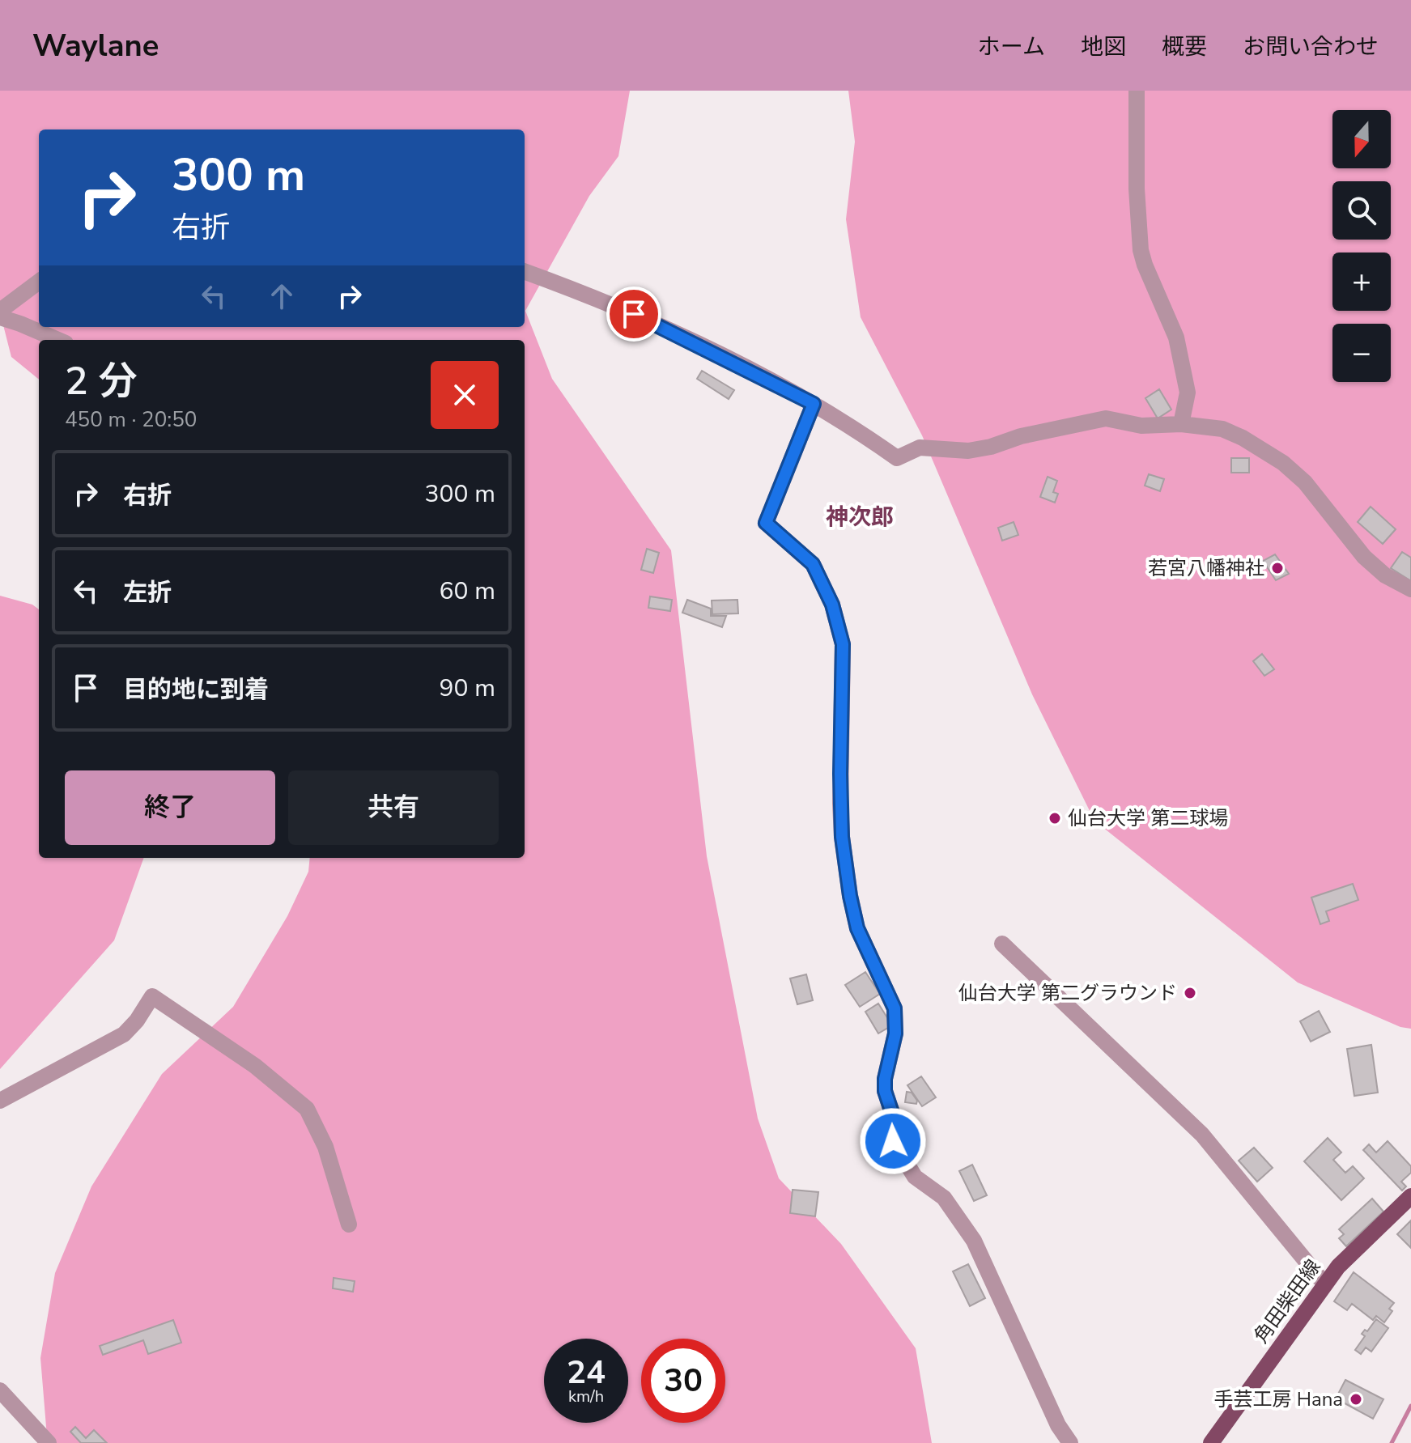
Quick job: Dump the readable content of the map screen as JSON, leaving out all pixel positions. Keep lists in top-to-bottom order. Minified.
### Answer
{"streets":{"main road":["角田柴田線"]},"districts":["神次郎"],"places":["若宮八幡神社","仙台大学 第二球場","仙台大学 第二グラウンド","手芸工房 Hana"],"north":"bottom","page":{"header":"Waylane","nav":["ホーム","地図","概要","お問い合わせ"],"map_buttons":["+","−"],"turn":["300 m","右折"],"heading":["2 分","450 m · 20:50"],"list":[{"name":"右折","value":"300 m"},{"name":"左折","value":"60 m"},{"name":"目的地に到着","value":"90 m"}],"buttons":["終了","共有"],"speed":"24 km/h","limit":"30"}}
